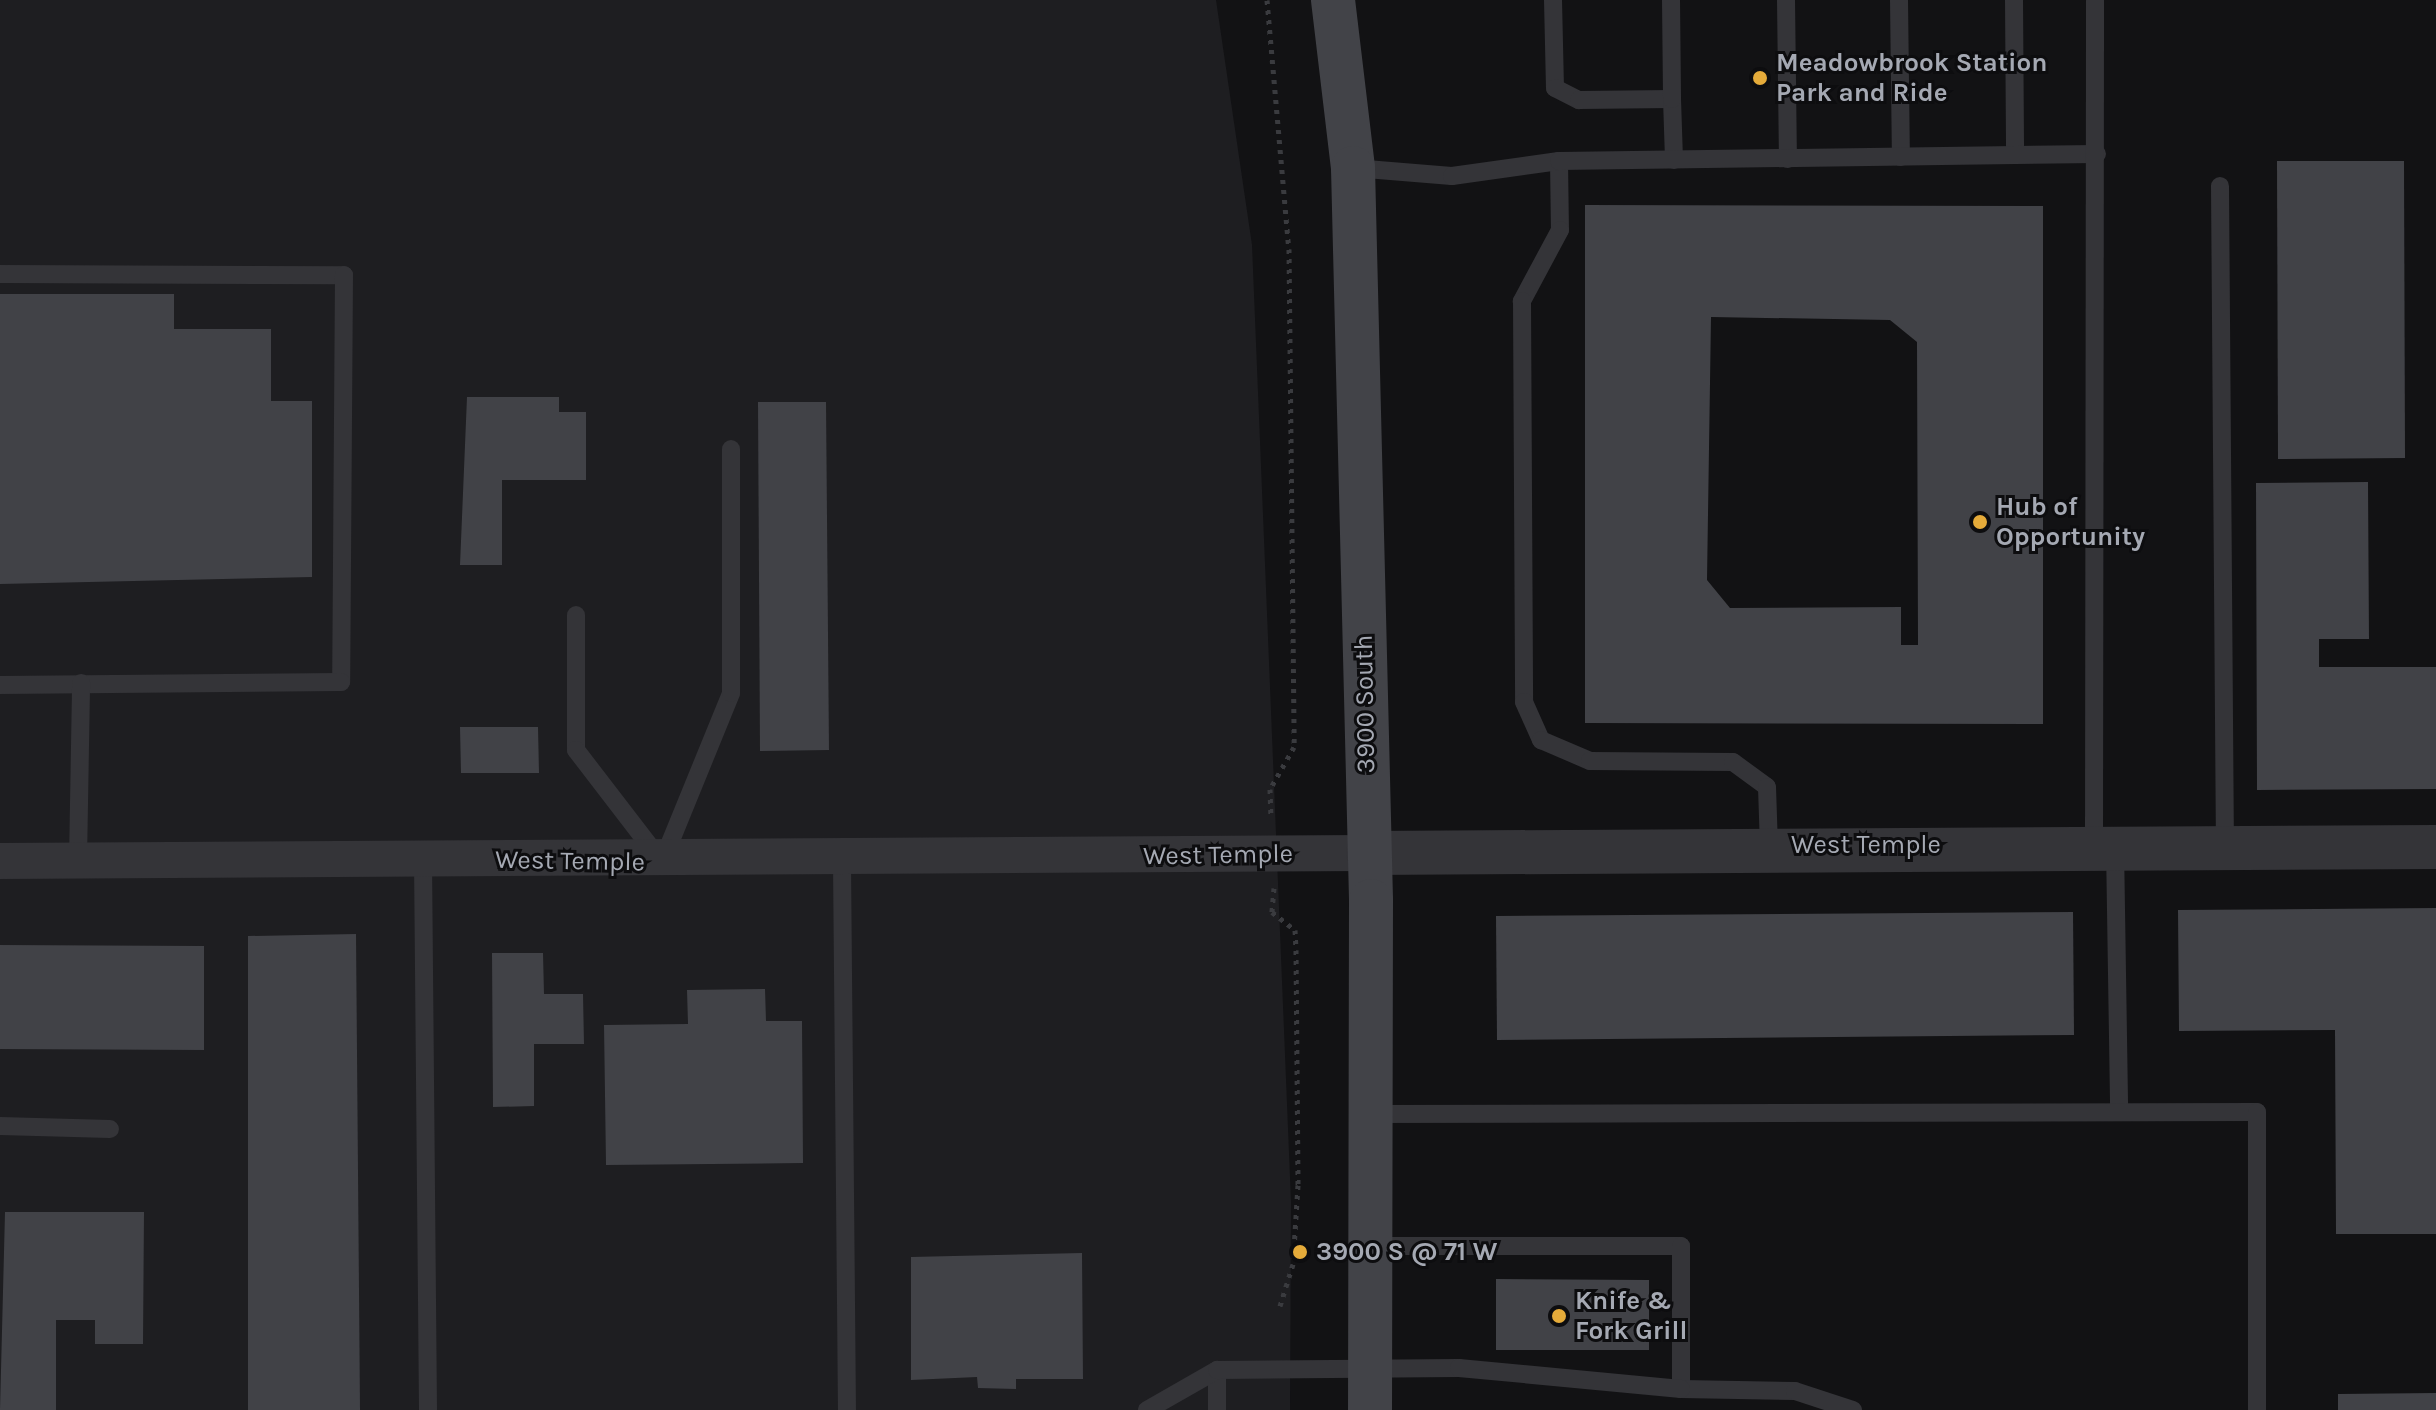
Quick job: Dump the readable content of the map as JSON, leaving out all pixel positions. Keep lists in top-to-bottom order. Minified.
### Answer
{"streets":{"main road":["3900 South"],"street":["West Temple"]},"crossings":[["3900 South","West Temple"]],"places":["Meadowbrook Station Park and Ride","Hub of Opportunity","3900 S @ 71 W","Knife & Fork Grill"]}
